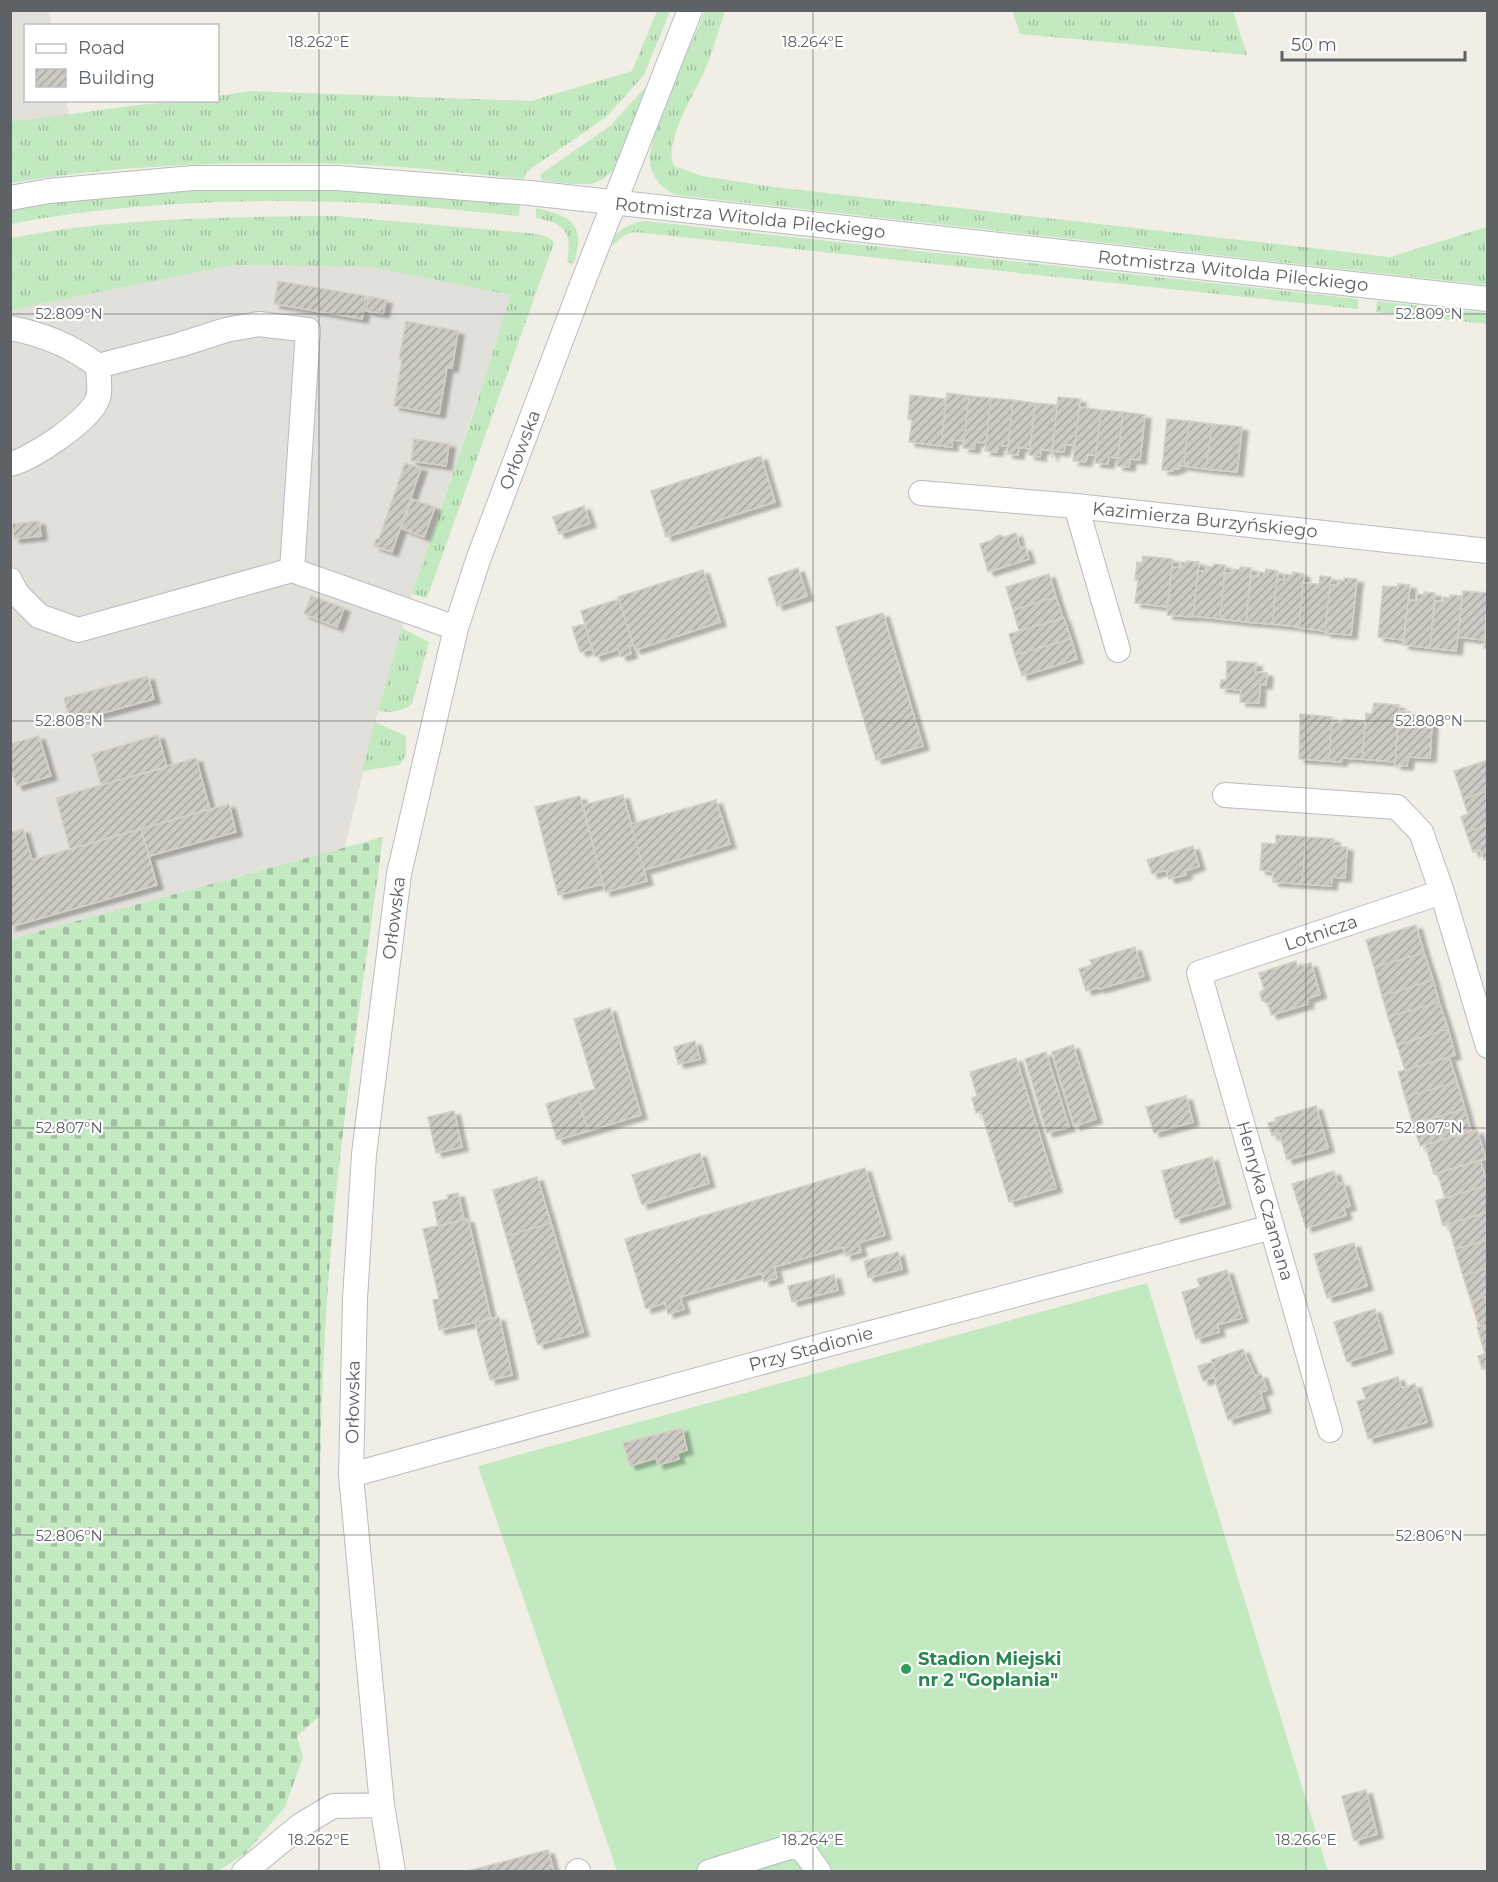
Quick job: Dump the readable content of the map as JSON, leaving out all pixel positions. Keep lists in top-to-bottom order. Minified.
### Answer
{"streets":{"street":["Rotmistrza Witolda Pileckiego","Orłowska","Kazimierza Burzyńskiego","Lotnicza","Henryka Czamana","Przy Stadionie"]},"crossings":[["Rotmistrza Witolda Pileckiego","Orłowska"],["Orłowska","Przy Stadionie"],["Lotnicza","Henryka Czamana"],["Henryka Czamana","Przy Stadionie"]],"places":["Stadion Miejski nr 2 \"Goplania\""],"legend":["Road","Building"],"scale_bar":"50 m","coordinates":["18.262°E","18.264°E","52.809°N","52.808°N","52.807°N","52.806°N","18.266°E"]}
